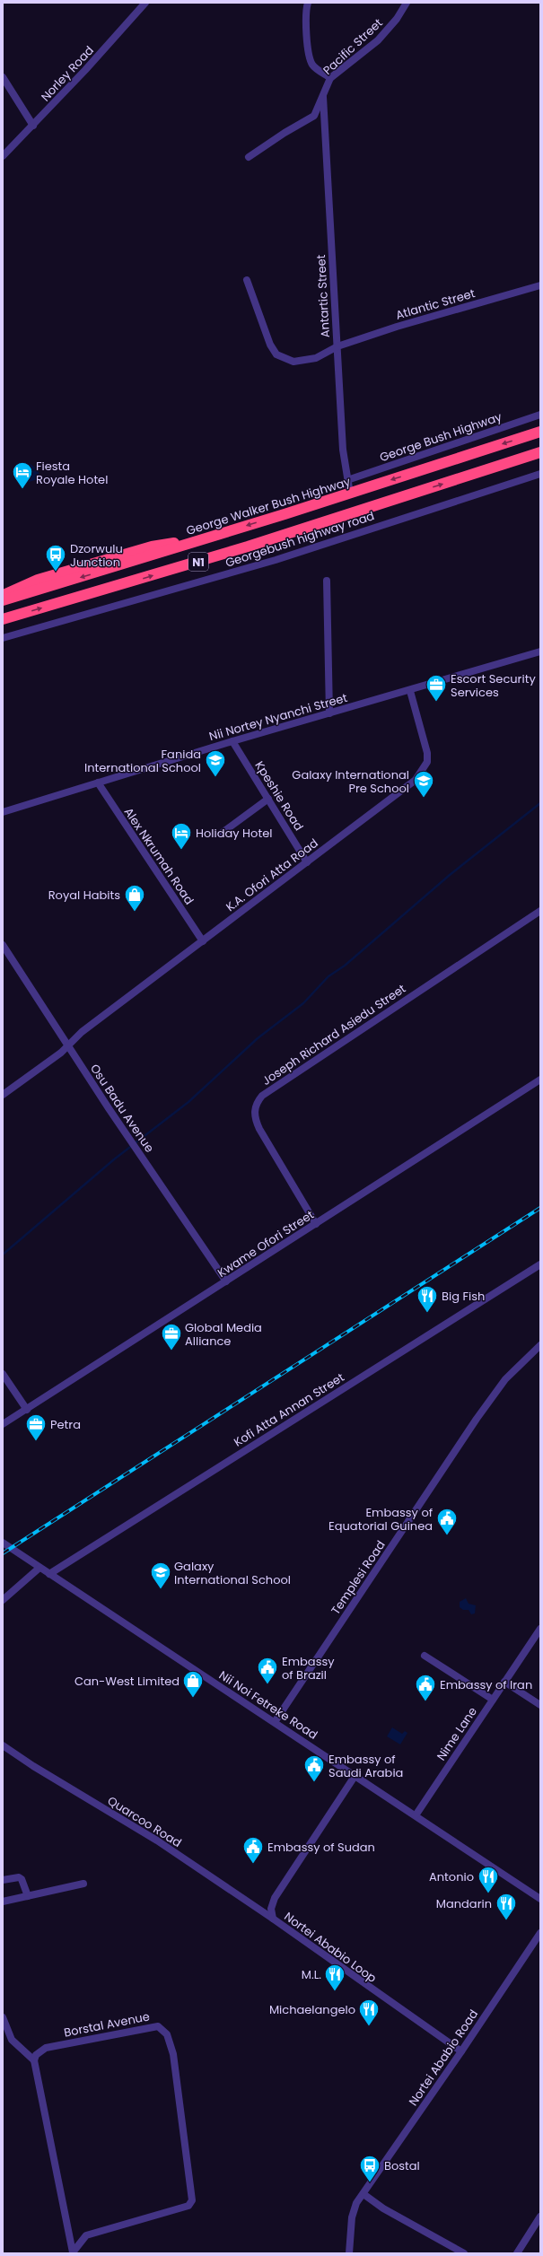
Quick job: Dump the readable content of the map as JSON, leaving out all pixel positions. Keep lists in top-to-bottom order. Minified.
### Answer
{"streets":{"highway":["George Walker Bush Highway","N1"],"street":["Pacific Street","Norley Road","Antartic Street","Atlantic Street","George Bush Highway","Georgebush highway road","Nii Nortey Nyanchi Street","Kpeshie Road","Alex Nkrumah Road","K.A. Ofori Atta Road","Joseph Richard Asiedu Street","Osu Badu Avenue","Kwame Ofori Street","Kofi Atta Annan Street","Templesi Road","Nii Noi Fetreke Road","Nime Lane","Quarcoo Road","Nortei Ababio Loop","Borstal Avenue","Nortei Ababio Road"]},"crossings":[["Pacific Street","Antartic Street"],["Antartic Street","Atlantic Street"],["Antartic Street","George Bush Highway"],["Antartic Street","George Walker Bush Highway"],["Nii Nortey Nyanchi Street","Kpeshie Road"],["Nii Nortey Nyanchi Street","Alex Nkrumah Road"],["Nii Nortey Nyanchi Street","K.A. Ofori Atta Road"],["Kpeshie Road","K.A. Ofori Atta Road"],["Alex Nkrumah Road","K.A. Ofori Atta Road"],["K.A. Ofori Atta Road","Osu Badu Avenue"],["Joseph Richard Asiedu Street","Kwame Ofori Street"],["Osu Badu Avenue","Kwame Ofori Street"],["Kofi Atta Annan Street","Nii Noi Fetreke Road"],["Templesi Road","Nii Noi Fetreke Road"],["Nii Noi Fetreke Road","Nime Lane"],["Nii Noi Fetreke Road","Nortei Ababio Loop"],["Quarcoo Road","Nortei Ababio Loop"],["Nortei Ababio Loop","Nortei Ababio Road"]],"places":{"hotel":["Fiesta Royale Hotel","Holiday Hotel"],"bus stop":["Dzorwulu Junction","Bostal"],"office":["Escort Security Services","Global Media Alliance","Petra"],"school or university":["Fanida International School","Galaxy International Pre School","Galaxy International School"],"shop":["Royal Habits","Can-West Limited"],"restaurant":["Big Fish","Antonio","Mandarin","M.L.","Michaelangelo"],"public building":["Embassy of Equatorial Guinea","Embassy of Brazil","Embassy of Iran","Embassy of Saudi Arabia","Embassy of Sudan"]}}
